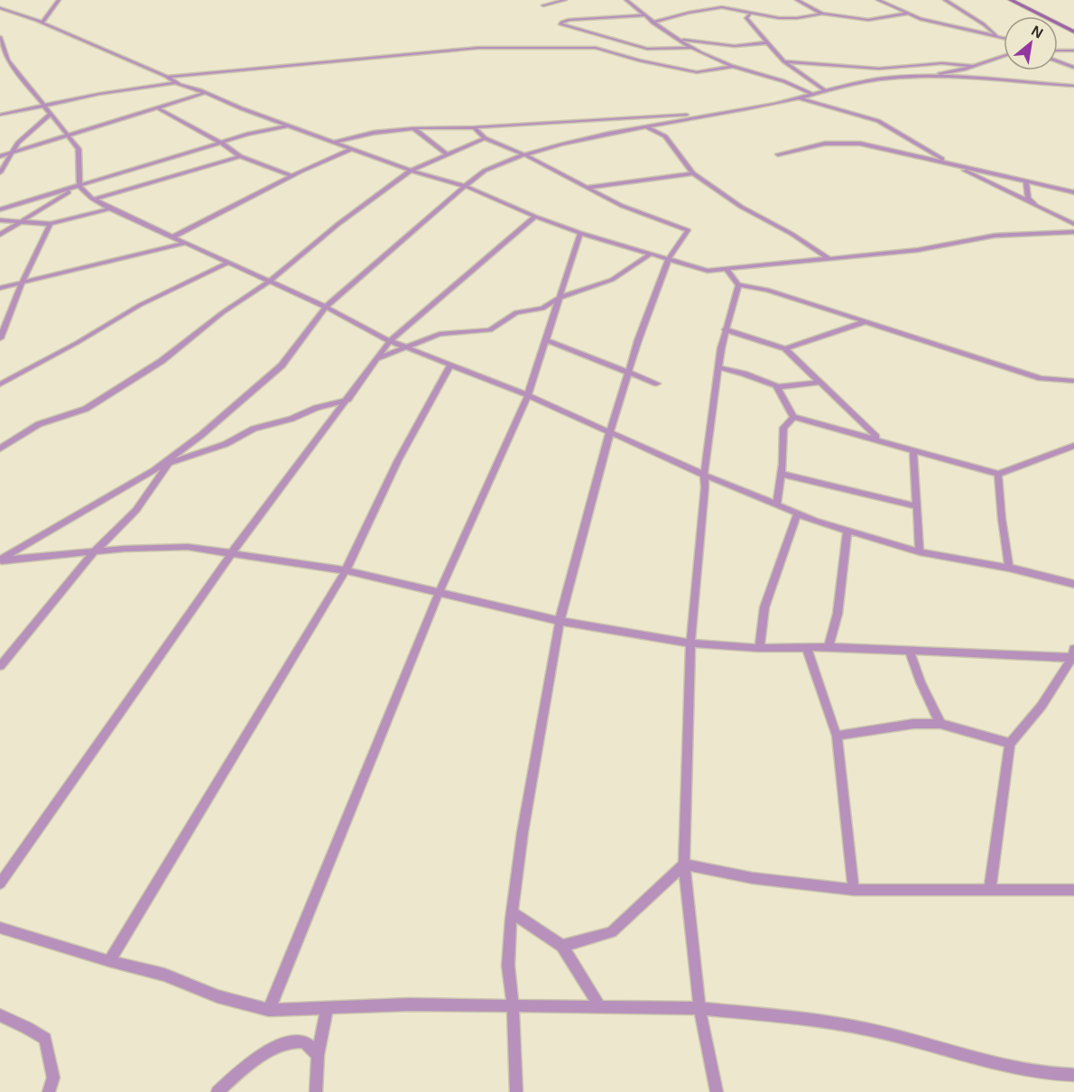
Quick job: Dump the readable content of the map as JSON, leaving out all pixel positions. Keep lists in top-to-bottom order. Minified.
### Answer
{"north":"top right"}
